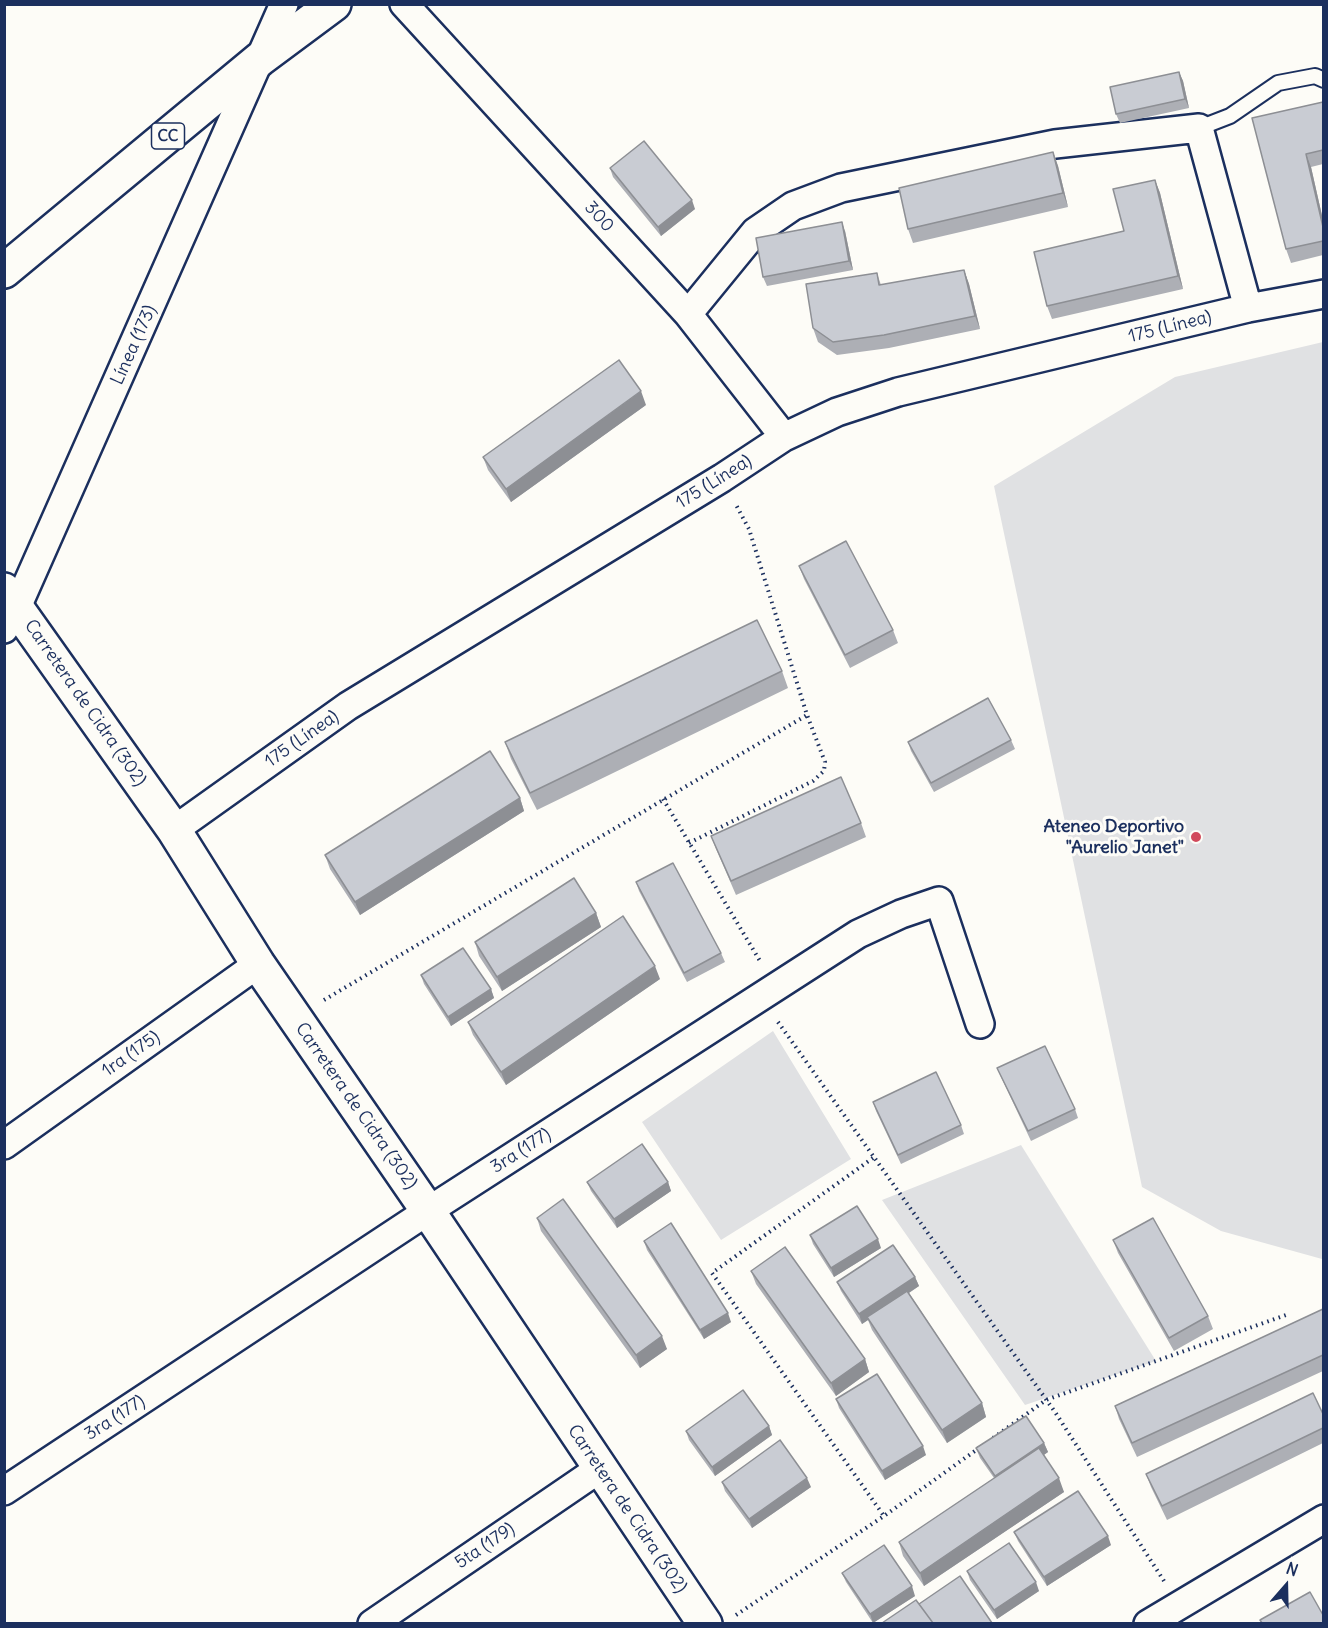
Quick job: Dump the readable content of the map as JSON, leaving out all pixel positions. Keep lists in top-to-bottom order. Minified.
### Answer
{"streets":{"main road":["CC","Carretera de Cidra (302)"],"street":["300","175 (Línea)","Línea (173)","1ra (175)","3ra (177)","5ta (179)"]},"crossings":[["CC","Línea (173)"],["300","175 (Línea)"],["175 (Línea)","Carretera de Cidra (302)"],["Línea (173)","Carretera de Cidra (302)"],["Carretera de Cidra (302)","1ra (175)"],["Carretera de Cidra (302)","3ra (177)"],["Carretera de Cidra (302)","5ta (179)"]],"places":["Ateneo Deportivo \"Aurelio Janet\""],"north":"top"}
